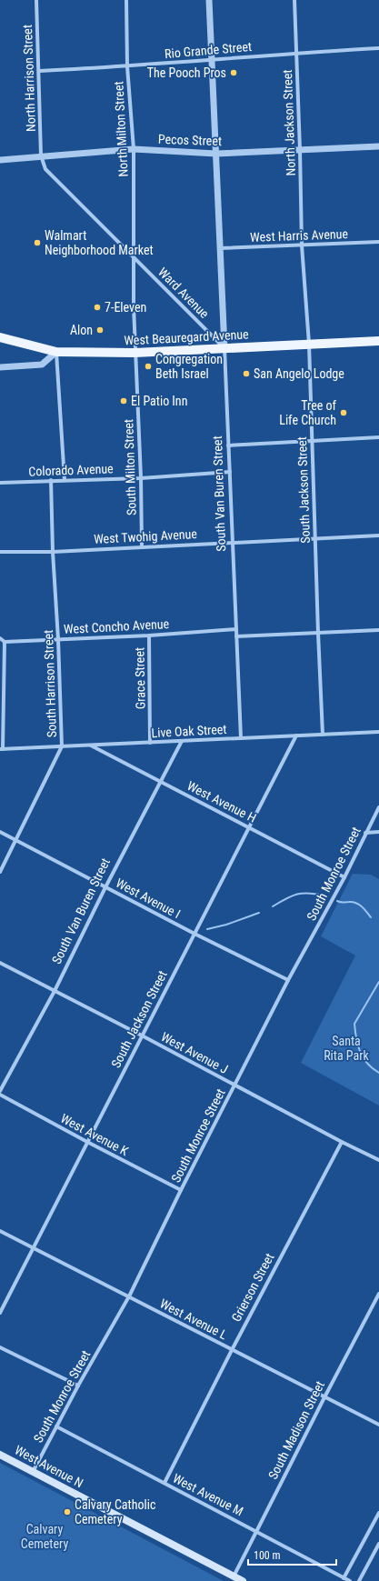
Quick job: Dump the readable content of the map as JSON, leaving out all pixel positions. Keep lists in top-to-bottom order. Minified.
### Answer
{"streets":{"main road":["West Beauregard Avenue","West Avenue N"],"street":["Rio Grande Street","North Harrison Street","North Jackson Street","North Milton Street","Pecos Street","West Harris Avenue","Ward Avenue","South Milton Street","Colorado Avenue","South Jackson Street","South Van Buren Street","West Twohig Avenue","West Concho Avenue","Grace Street","South Harrison Street","Live Oak Street","West Avenue H","South Monroe Street","West Avenue I","West Avenue J","West Avenue K","Grierson Street","West Avenue L","South Madison Street","West Avenue M"]},"crossings":[["Rio Grande Street","North Harrison Street"],["Rio Grande Street","North Jackson Street"],["Rio Grande Street","North Milton Street"],["Rio Grande Street","South Van Buren Street"],["North Harrison Street","Pecos Street"],["North Harrison Street","Ward Avenue"],["North Jackson Street","Pecos Street"],["North Jackson Street","West Harris Avenue"],["North Jackson Street","South Jackson Street"],["North Milton Street","Pecos Street"],["North Milton Street","Ward Avenue"],["North Milton Street","South Milton Street"],["Pecos Street","Ward Avenue"],["Pecos Street","South Van Buren Street"],["West Harris Avenue","South Jackson Street"],["West Harris Avenue","South Van Buren Street"],["Ward Avenue","West Beauregard Avenue"],["Ward Avenue","South Milton Street"],["Ward Avenue","South Van Buren Street"],["West Beauregard Avenue","South Milton Street"],["West Beauregard Avenue","South Jackson Street"],["West Beauregard Avenue","South Van Buren Street"],["South Milton Street","Colorado Avenue"],["South Milton Street","West Twohig Avenue"],["Colorado Avenue","South Van Buren Street"],["Colorado Avenue","South Harrison Street"],["South Jackson Street","West Twohig Avenue"],["South Jackson Street","Live Oak Street"],["South Jackson Street","West Avenue H"],["South Jackson Street","West Avenue I"],["South Jackson Street","West Avenue J"],["South Jackson Street","West Avenue K"],["South Jackson Street","West Avenue L"],["South Van Buren Street","West Twohig Avenue"],["South Van Buren Street","West Concho Avenue"],["South Van Buren Street","Live Oak Street"],["South Van Buren Street","West Avenue H"],["South Van Buren Street","West Avenue I"],["South Van Buren Street","West Avenue J"],["West Twohig Avenue","South Harrison Street"],["West Concho Avenue","Grace Street"],["West Concho Avenue","South Harrison Street"],["Grace Street","Live Oak Street"],["South Harrison Street","Live Oak Street"],["South Harrison Street","West Avenue I"],["Live Oak Street","West Avenue H"],["West Avenue H","South Monroe Street"],["South Monroe Street","West Avenue I"],["South Monroe Street","West Avenue J"],["South Monroe Street","West Avenue K"],["South Monroe Street","West Avenue L"],["South Monroe Street","West Avenue N"],["South Monroe Street","West Avenue M"],["West Avenue J","Grierson Street"],["Grierson Street","West Avenue L"],["Grierson Street","West Avenue M"],["West Avenue L","South Madison Street"],["South Madison Street","West Avenue N"],["South Madison Street","West Avenue M"]],"parks":["Santa Rita Park","Calvary Cemetery"],"places":["The Pooch Pros","Walmart Neighborhood Market","7-Eleven","Alon","Congregation Beth Israel","San Angelo Lodge","El Patio Inn","Tree of Life Church","Calvary Catholic Cemetery"],"scale_bar":"100 m"}
